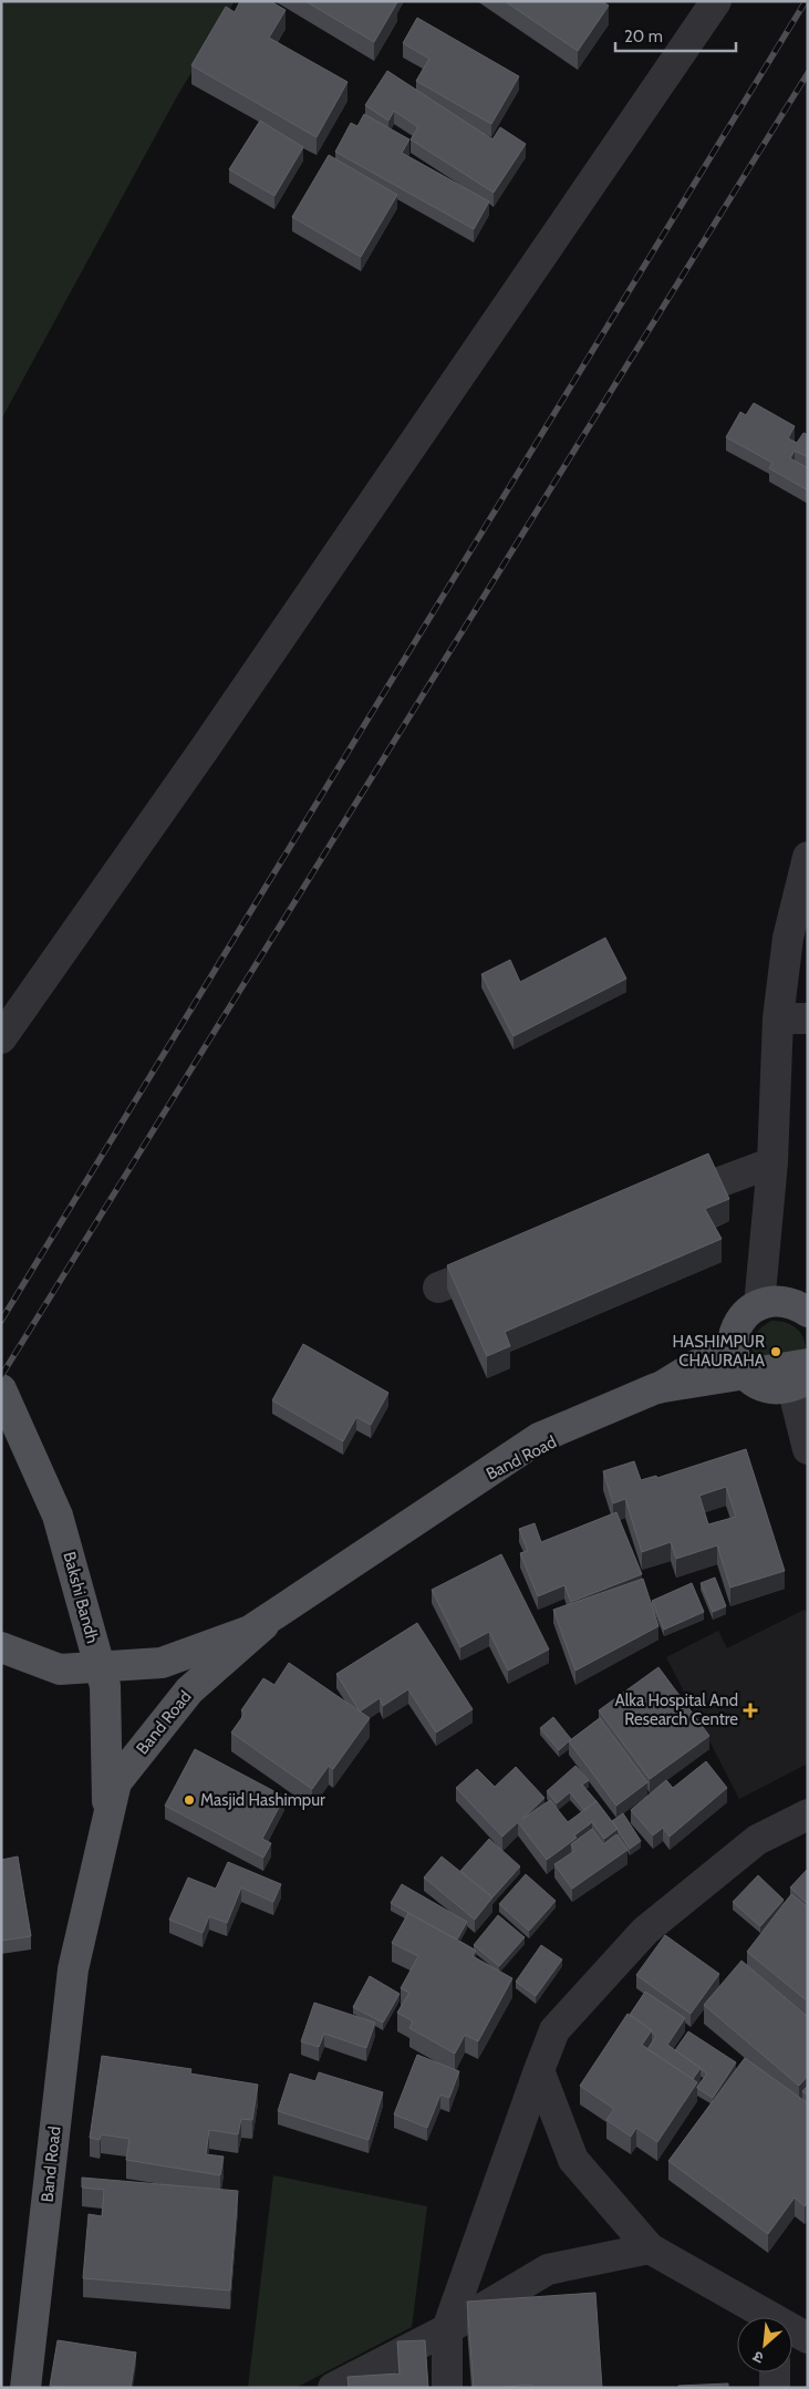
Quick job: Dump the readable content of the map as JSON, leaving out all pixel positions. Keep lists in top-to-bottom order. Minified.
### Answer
{"streets":{"main road":["Band Road","Bakshi Bandh"]},"crossings":[["Band Road","Bakshi Bandh"]],"places":{"other":["HASHIMPUR CHAURAHA","Masjid Hashimpur"],"health":["Alka Hospital And Research Centre"]},"scale_bar":"20 m","north":"bottom left"}
